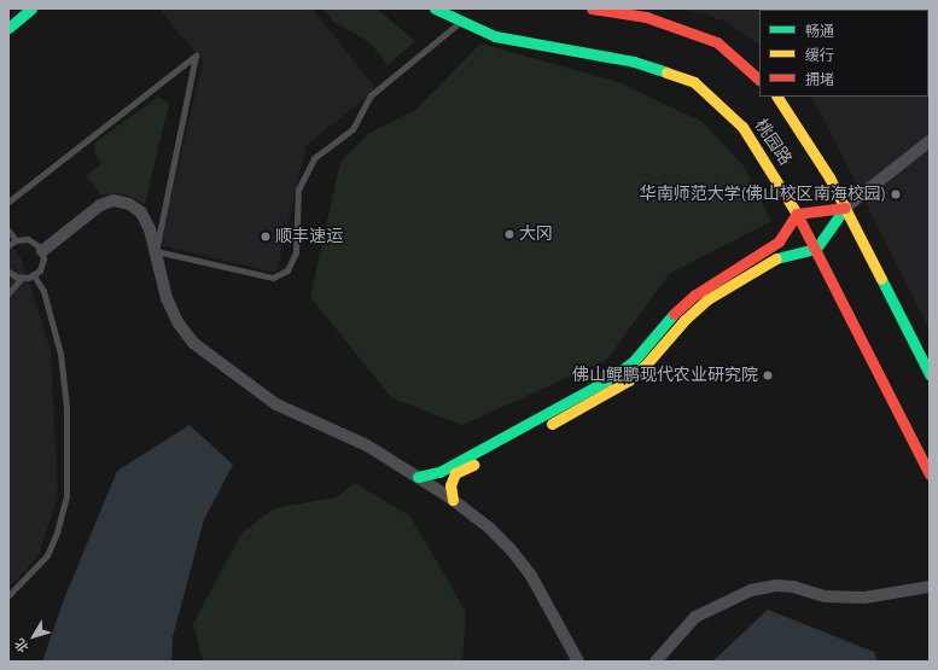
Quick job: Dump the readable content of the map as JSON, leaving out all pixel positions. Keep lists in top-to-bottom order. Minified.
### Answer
{"streets":{"main road":["桃园路"]},"places":["华南师范大学(佛山校区南海校园)","大冈","顺丰速运","佛山鲲鹏现代农业研究院"],"legend":["畅通","缓行","拥堵"],"north":"bottom left"}
